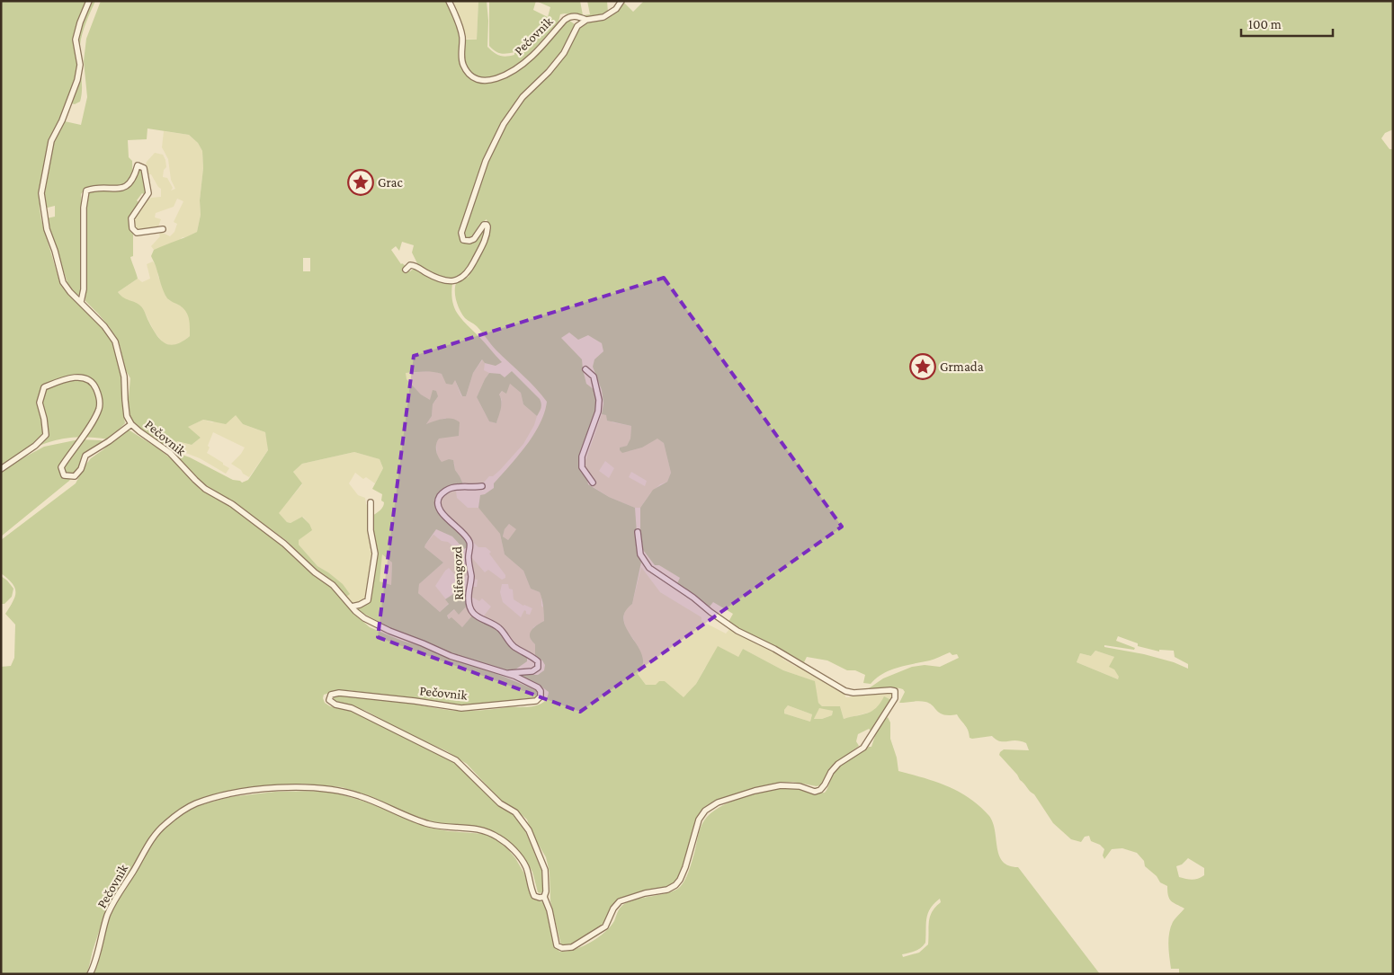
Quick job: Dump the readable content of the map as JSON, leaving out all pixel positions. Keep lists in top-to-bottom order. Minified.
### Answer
{"streets":{"street":["Pečovnik","Rifengozd"]},"crossings":[["Pečovnik","Rifengozd"]],"places":{"place":["Grac","Grmada"]},"scale_bar":"100 m"}
